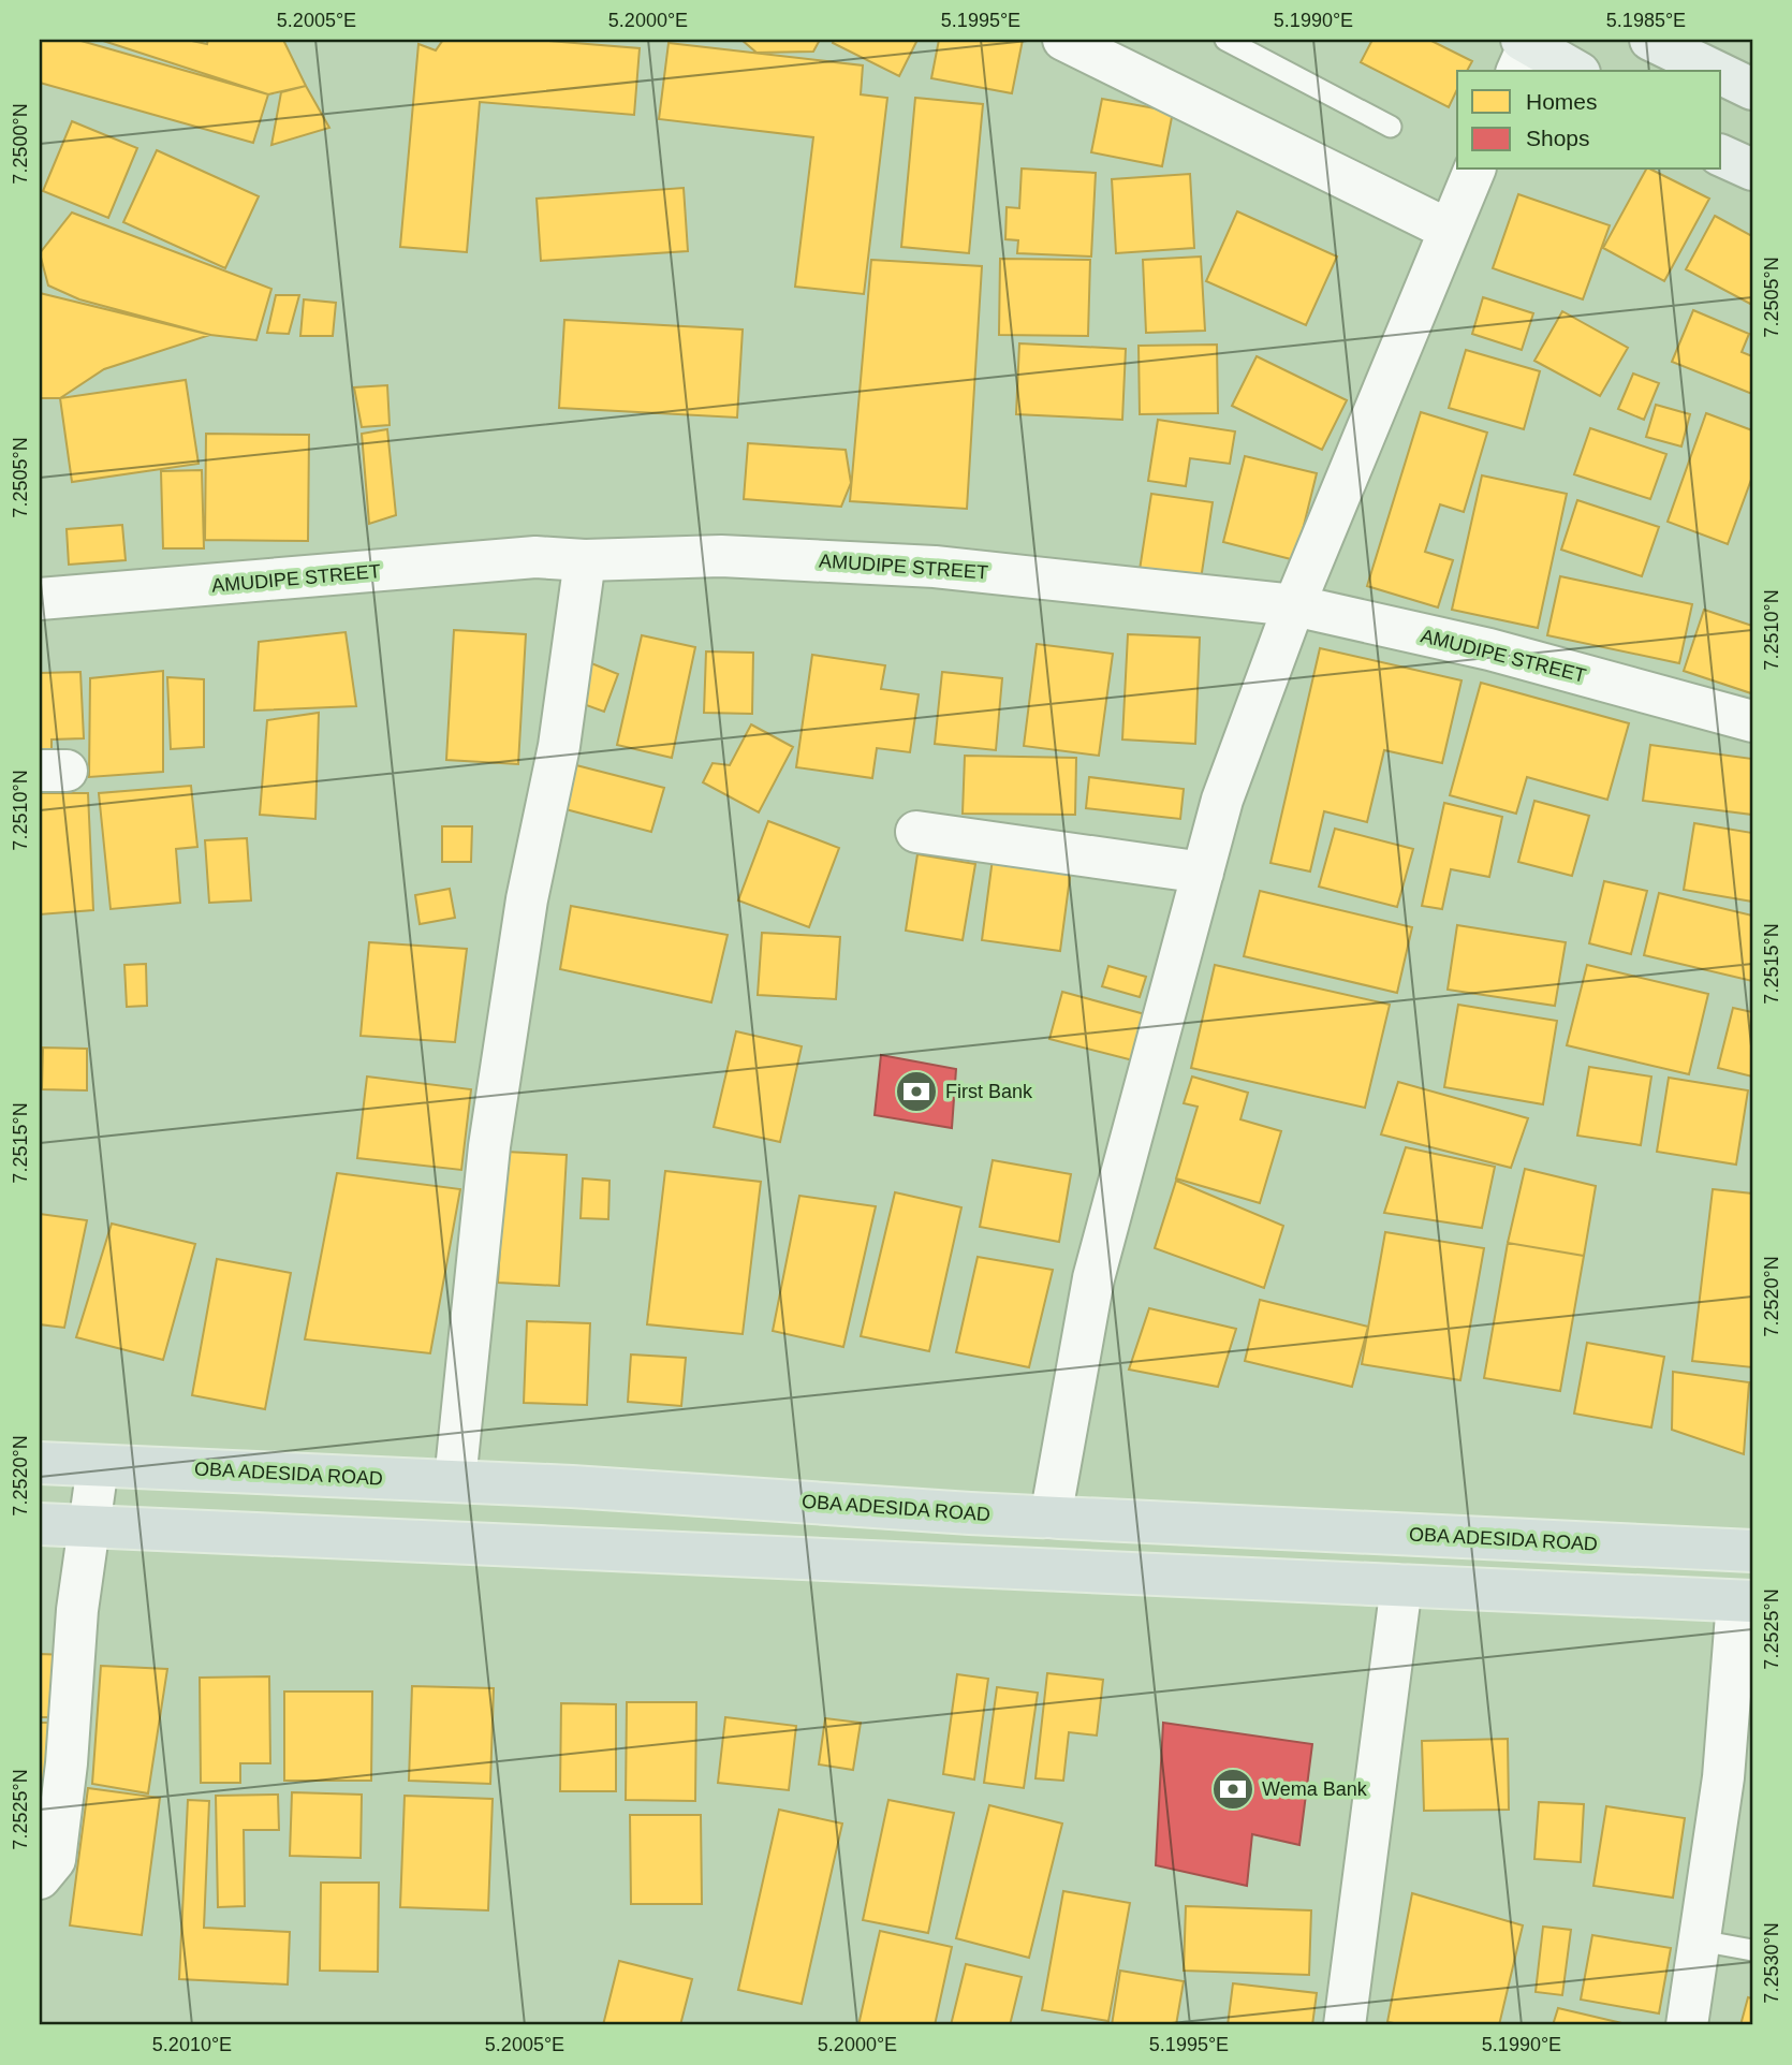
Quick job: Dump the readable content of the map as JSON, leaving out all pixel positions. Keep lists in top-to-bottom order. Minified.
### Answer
{"streets":{"main road":["OBA ADESIDA ROAD"],"street":["AMUDIPE STREET"]},"places":{"bank":["First Bank","Wema Bank"]},"legend":["Homes","Shops"],"coordinates":["5.2005°E","5.2000°E","5.1995°E","5.1990°E","5.1985°E","7.2500°N","7.2505°N","7.2510°N","7.2515°N","7.2520°N","7.2525°N","7.2530°N","5.2010°E"]}
